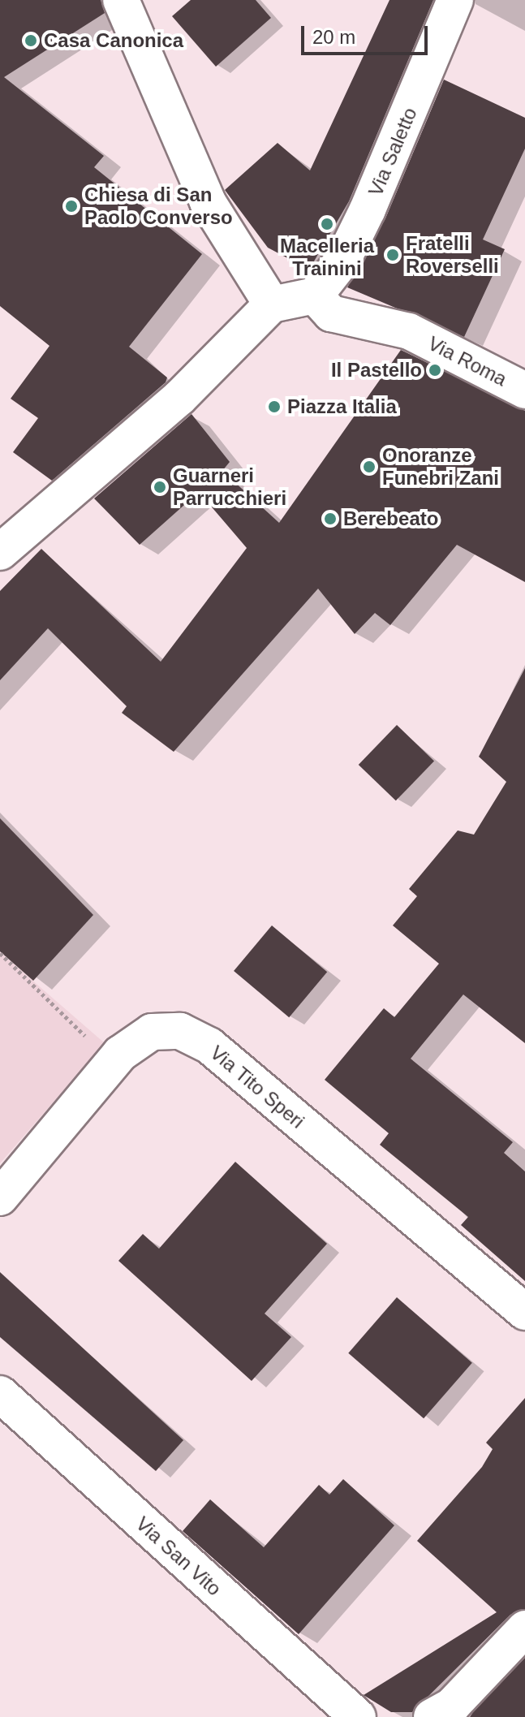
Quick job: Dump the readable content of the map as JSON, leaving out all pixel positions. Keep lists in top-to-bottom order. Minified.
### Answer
{"streets":{"street":["Via Saletto","Via Roma","Via Tito Speri","Via San Vito"]},"crossings":[["Via Saletto","Via Roma"]],"places":["Casa Canonica","Chiesa di San Paolo Converso","Macelleria Trainini","Fratelli Roverselli","Il Pastello","Piazza Italia","Onoranze Funebri Zani","Guarneri Parrucchieri","Berebeato"],"scale_bar":"20 m"}
